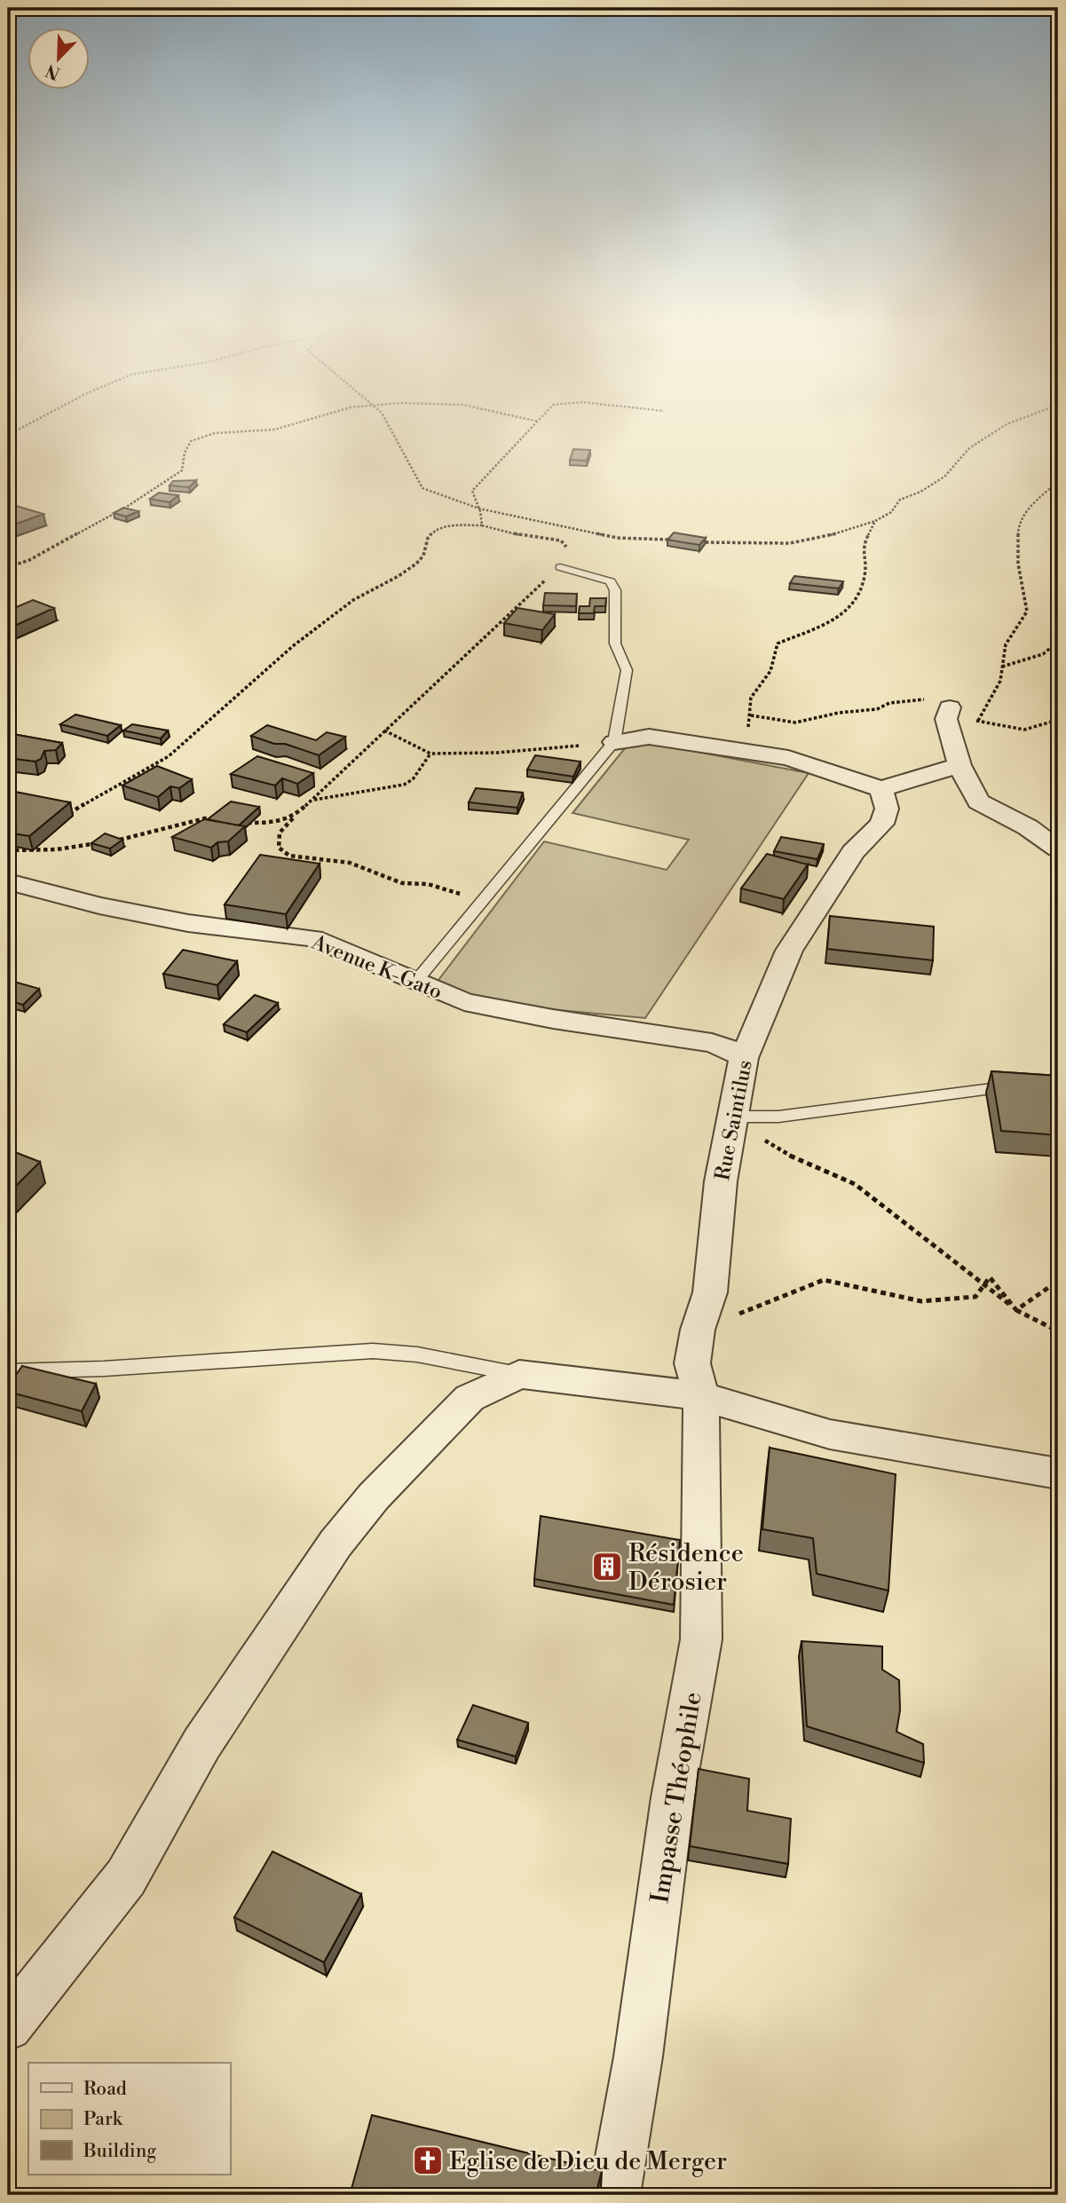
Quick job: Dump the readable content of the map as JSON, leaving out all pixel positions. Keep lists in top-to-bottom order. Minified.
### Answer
{"streets":{"street":["Avenue K-Gato","Rue Saintilus","Impasse Théophile"]},"crossings":[["Avenue K-Gato","Rue Saintilus"],["Rue Saintilus","Impasse Théophile"]],"places":{"building":["Résidence Dérosier"],"church":["Eglise de Dieu de Merger"]},"legend":["Road","Park","Building"],"north":"bottom left"}
